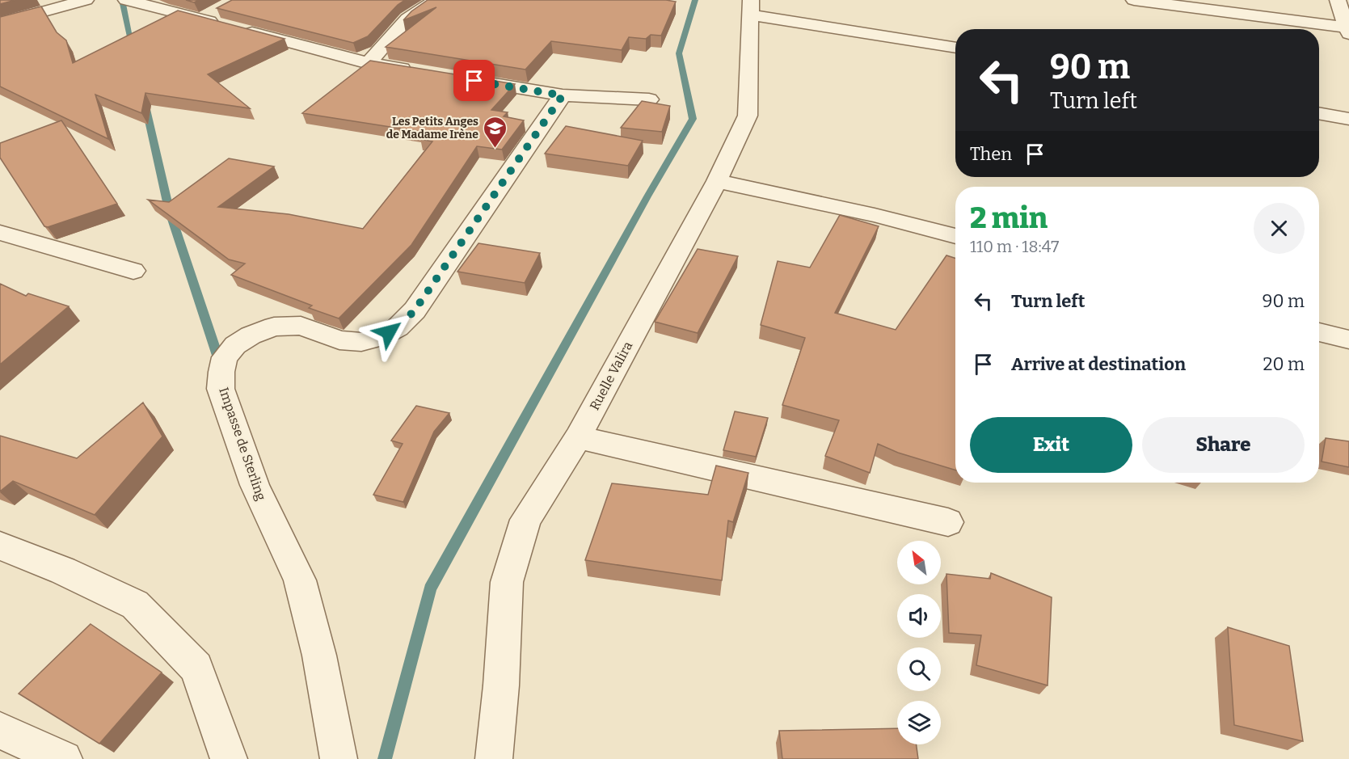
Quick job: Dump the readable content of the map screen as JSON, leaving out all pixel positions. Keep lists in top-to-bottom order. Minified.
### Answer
{"streets":{"street":["Ruelle Valira","Impasse de Sterling"]},"places":{"school or university":["Les Petits Anges de Madame Irène"]},"north":"top left","page":{"turn":["90 m","Turn left"],"then":"Then","heading":["2 min","110 m · 18:47"],"list":[{"name":"Turn left","value":"90 m"},{"name":"Arrive at destination","value":"20 m"}],"buttons":["Exit","Share"]}}
